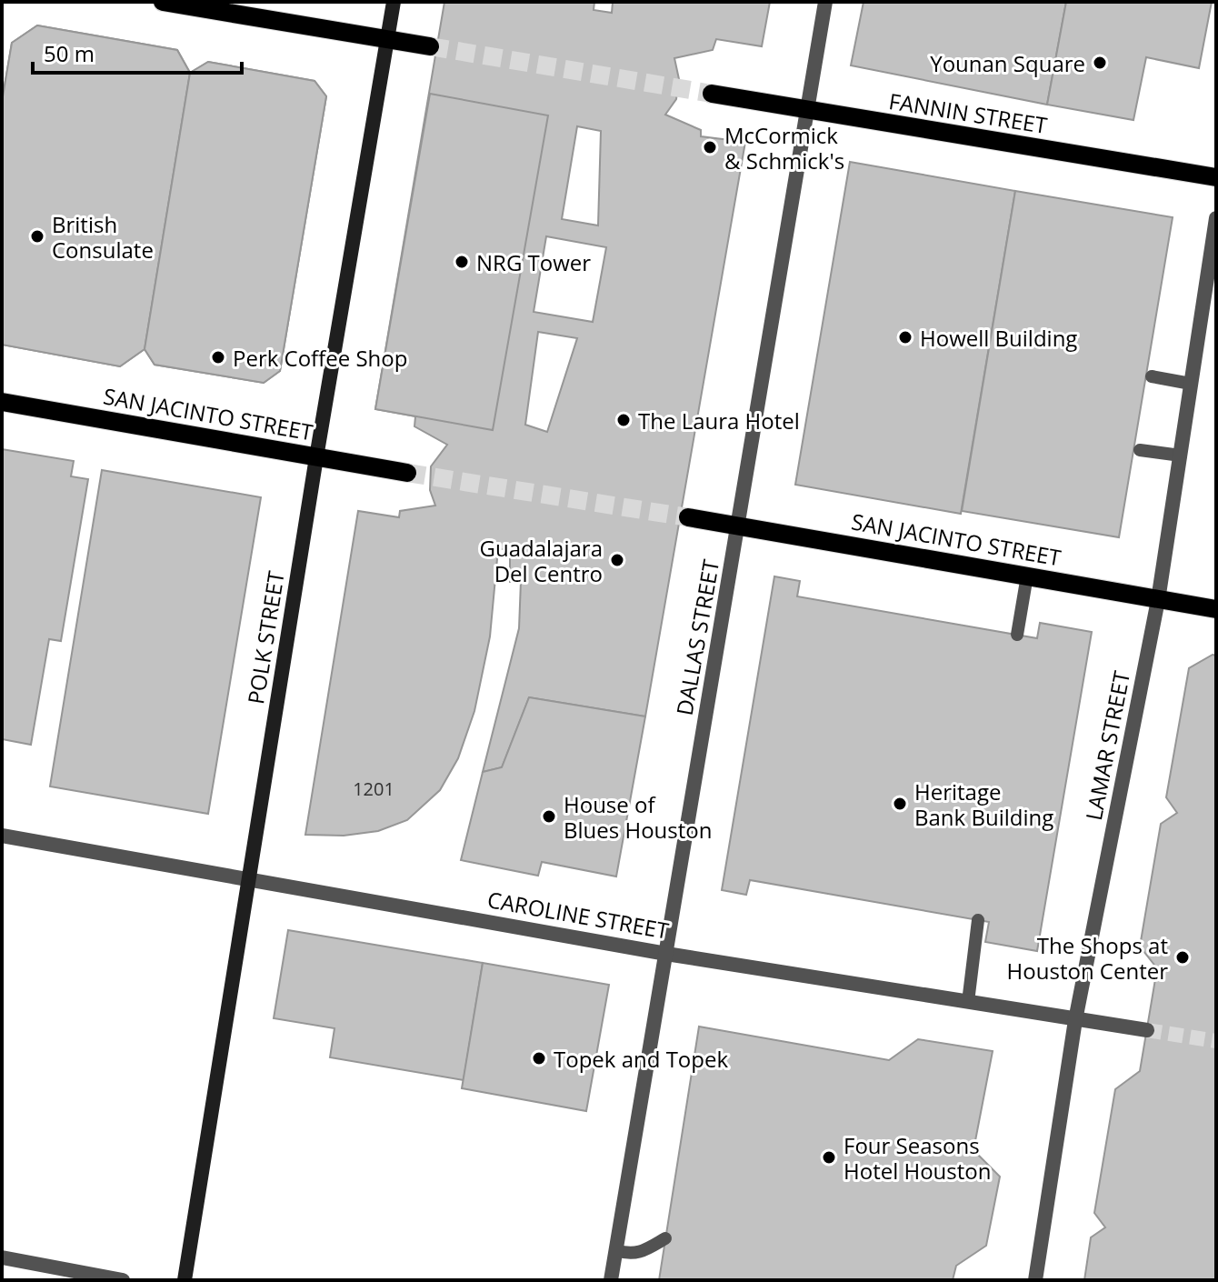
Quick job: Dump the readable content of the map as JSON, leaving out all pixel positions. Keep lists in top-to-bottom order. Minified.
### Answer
{"streets":{"main road":["FANNIN STREET","SAN JACINTO STREET","POLK STREET"],"street":["DALLAS STREET","LAMAR STREET","CAROLINE STREET"]},"crossings":[["FANNIN STREET","DALLAS STREET"],["SAN JACINTO STREET","POLK STREET"],["SAN JACINTO STREET","DALLAS STREET"],["SAN JACINTO STREET","LAMAR STREET"],["POLK STREET","CAROLINE STREET"],["DALLAS STREET","CAROLINE STREET"],["LAMAR STREET","CAROLINE STREET"]],"places":["Younan Square","McCormick & Schmick's","British Consulate","NRG Tower","Howell Building","Perk Coffee Shop","The Laura Hotel","Guadalajara Del Centro","Heritage Bank Building","House of Blues Houston","The Shops at Houston Center","Topek and Topek","Four Seasons Hotel Houston"],"house_numbers":["1201"],"scale_bar":"50 m"}
